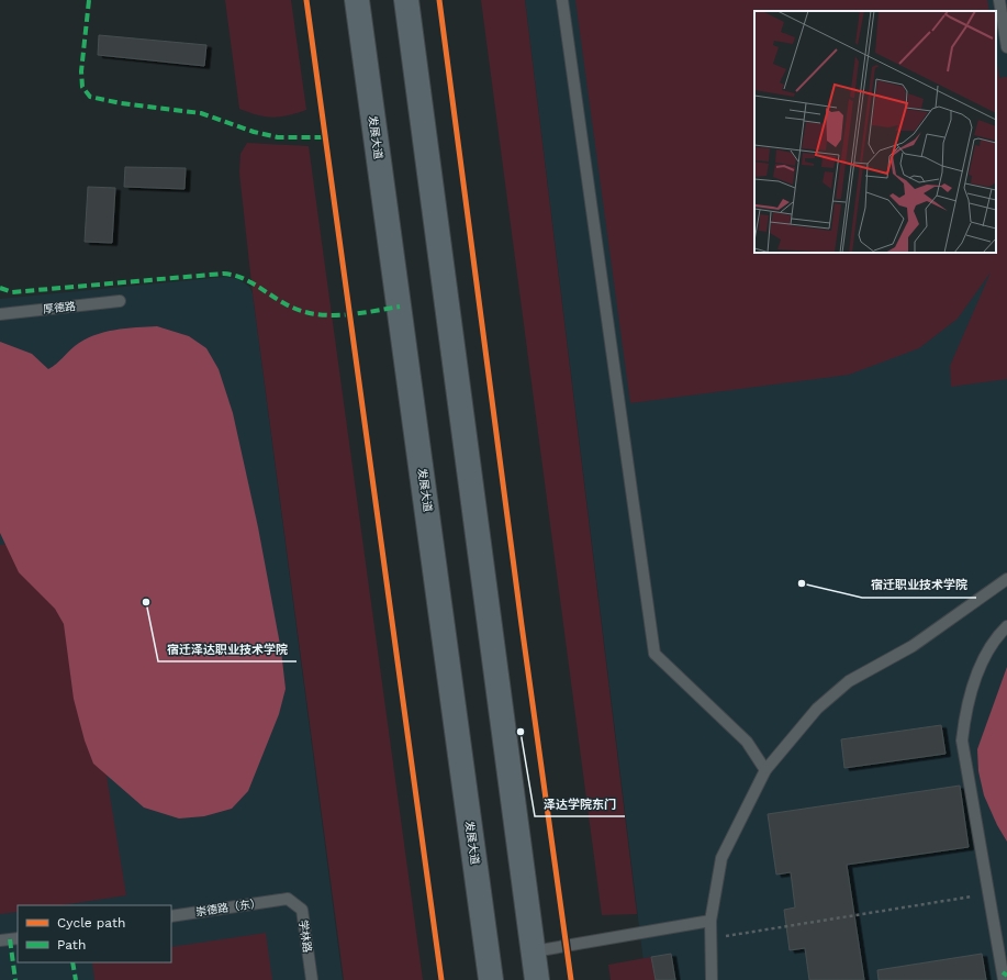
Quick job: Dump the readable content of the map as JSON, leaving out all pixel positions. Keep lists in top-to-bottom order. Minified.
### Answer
{"streets":{"main road":["发展大道"],"lane":["厚德路","崇德路（东）","学林路"]},"crossings":[["崇德路（东）","学林路"]],"places":["宿迁职业技术学院","宿迁泽达职业技术学院","泽达学院东门"],"legend":["Cycle path","Path"]}
